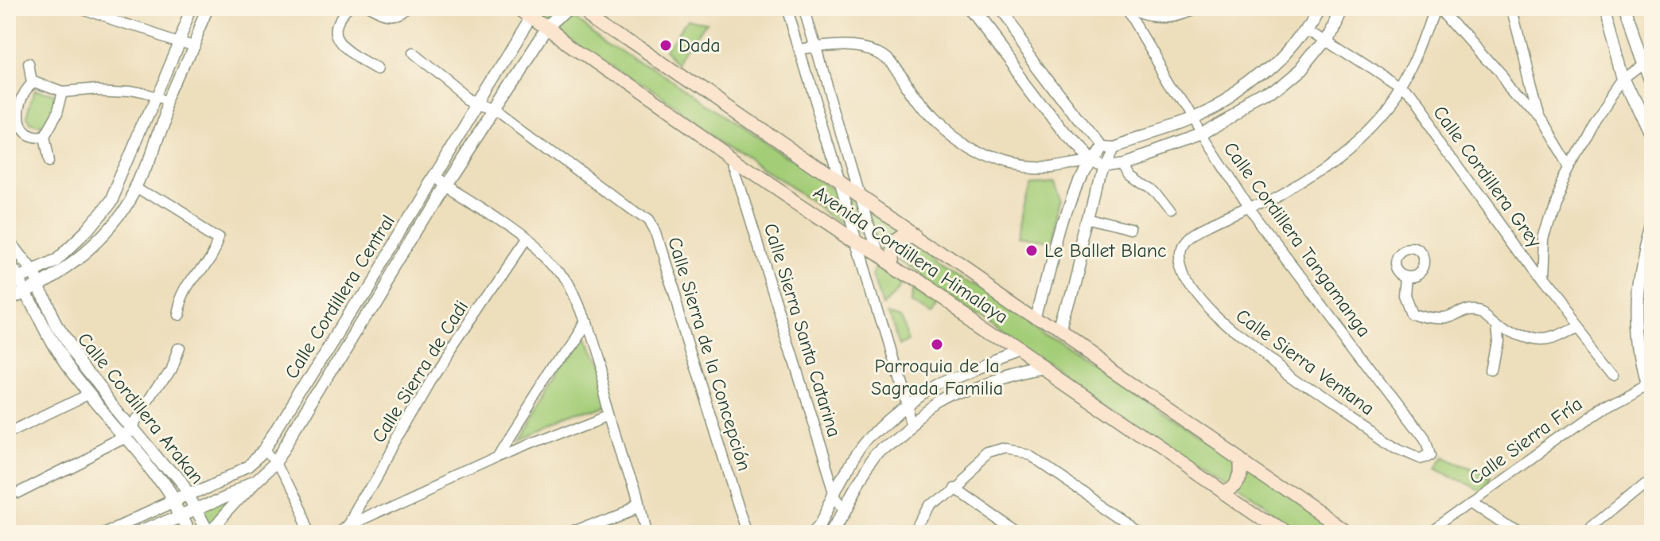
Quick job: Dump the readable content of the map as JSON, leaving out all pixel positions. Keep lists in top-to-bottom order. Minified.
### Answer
{"streets":{"main road":["Avenida Cordillera Himalaya"],"street":["Calle Cordillera Grey","Calle Cordillera Tangamanga","Calle Cordillera Central","Calle Sierra Santa Catarina","Calle Sierra de la Concepción","Calle Sierra Ventana","Calle Sierra de Cadi","Calle Cordillera Arakan","Calle Sierra Fría"]},"crossings":[["Calle Cordillera Grey","Calle Sierra Ventana"],["Calle Cordillera Tangamanga","Calle Sierra Ventana"],["Avenida Cordillera Himalaya","Calle Cordillera Central"],["Avenida Cordillera Himalaya","Calle Sierra Santa Catarina"],["Calle Cordillera Central","Calle Sierra de la Concepción"],["Calle Cordillera Central","Calle Cordillera Arakan"]],"places":["Dada","Le Ballet Blanc","Parroquia de la Sagrada Familia"]}
